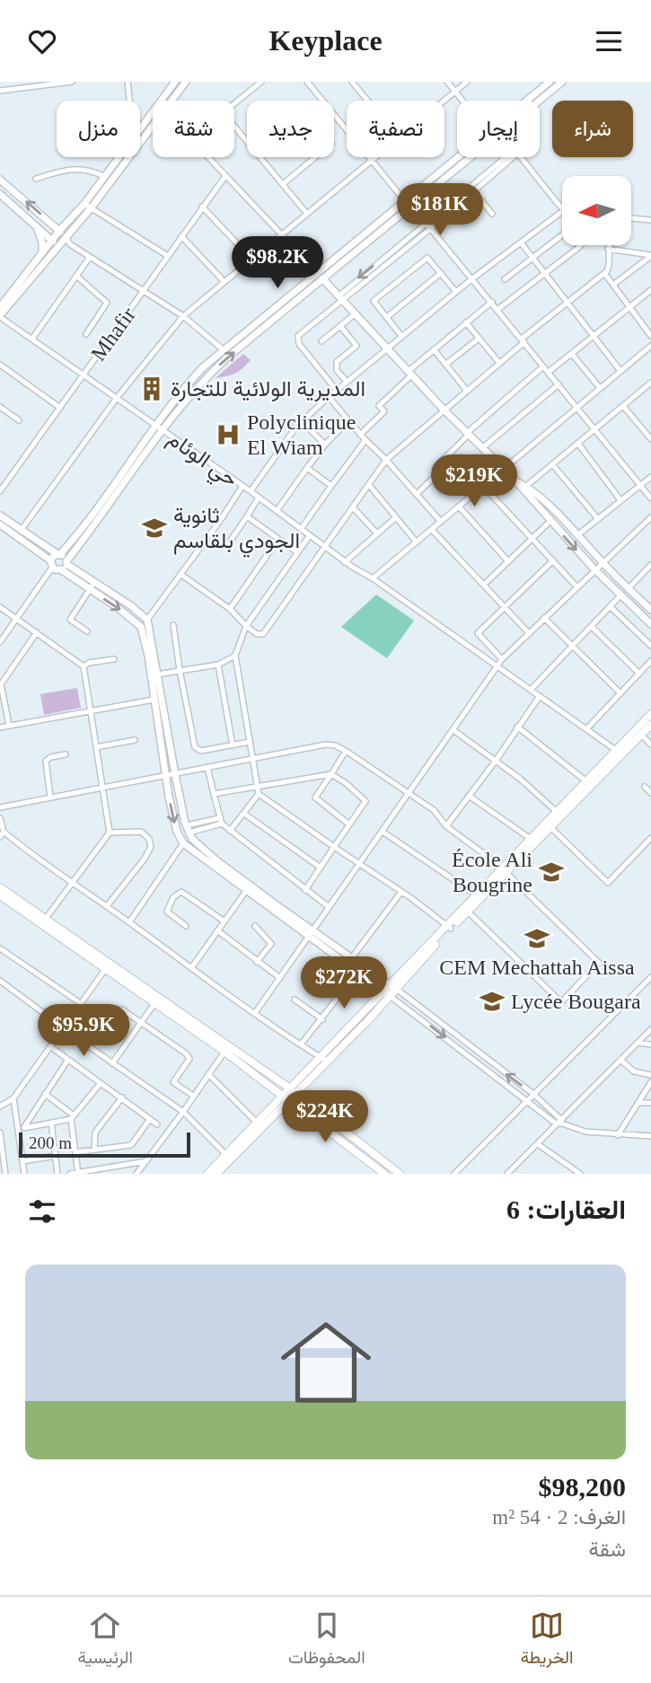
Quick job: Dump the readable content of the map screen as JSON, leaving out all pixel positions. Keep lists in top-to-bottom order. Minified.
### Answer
{"streets":{"street":["Mhafir","حي الوئام"]},"crossings":[["Mhafir","حي الوئام"]],"places":{"building":["المديرية الولائية للتجارة"],"hospital":["Polyclinique El Wiam"],"school or university":["ثانوية الجودي بلقاسم","École Ali Bougrine","CEM Mechattah Aissa","Lycée Bougara"]},"scale_bar":"200 m","north":"left","page":{"header":"Keyplace","chip":["شراء","إيجار","تصفية","جديد","شقة","منزل"],"price":["$181K","$98.2K","$219K","$272K","$95.9K","$224K"],"scale":"200 m","heading":"العقارات: 6","list":[{"name":"$98,200","note":"الغرف: 2 · 54 m² · شقة"}],"tabs":["الخريطة","المحفوظات","الرئيسية"]}}
